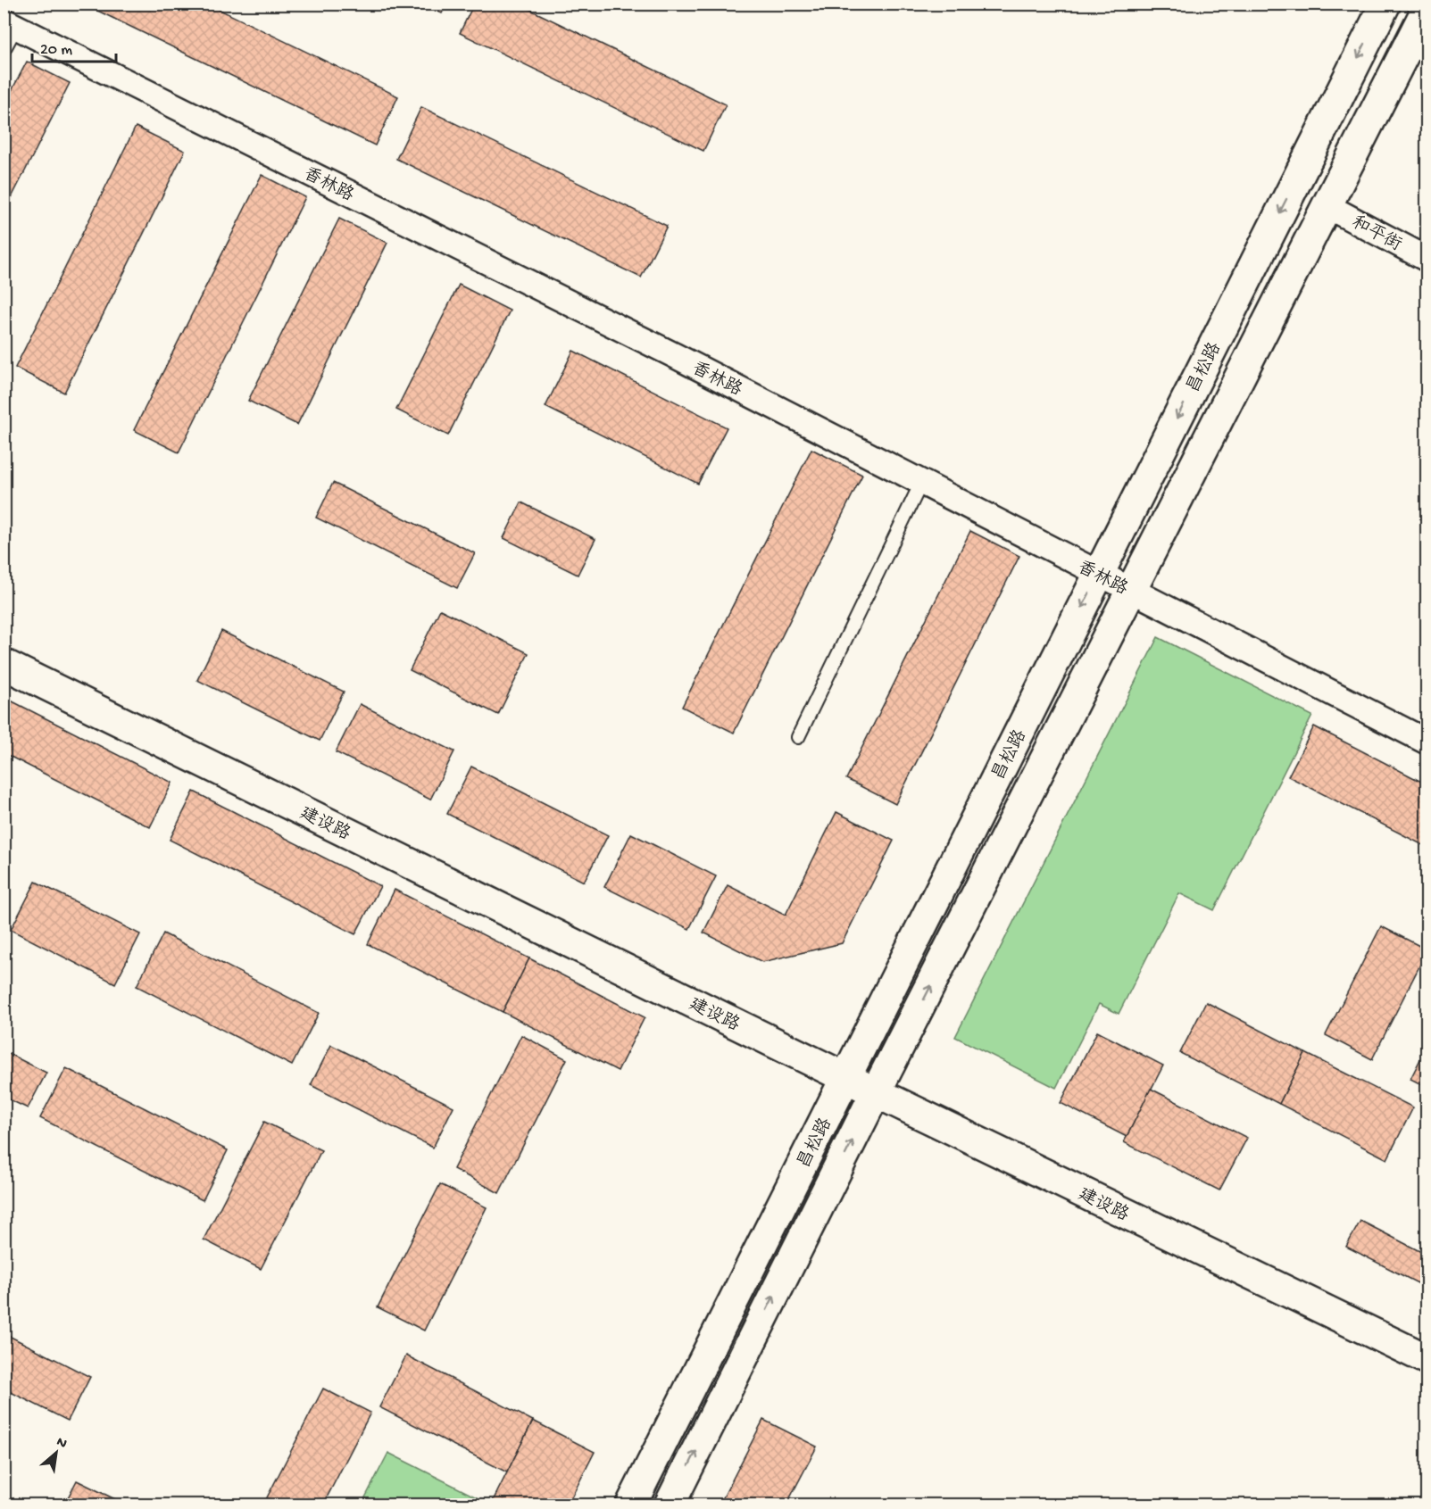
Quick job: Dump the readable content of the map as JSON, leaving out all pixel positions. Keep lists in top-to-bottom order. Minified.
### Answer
{"streets":{"main road":["昌松路","建设路"],"street":["香林路","和平街"]},"crossings":[["香林路","昌松路"],["和平街","昌松路"],["昌松路","建设路"]],"scale_bar":"20 m","north":"top right"}
